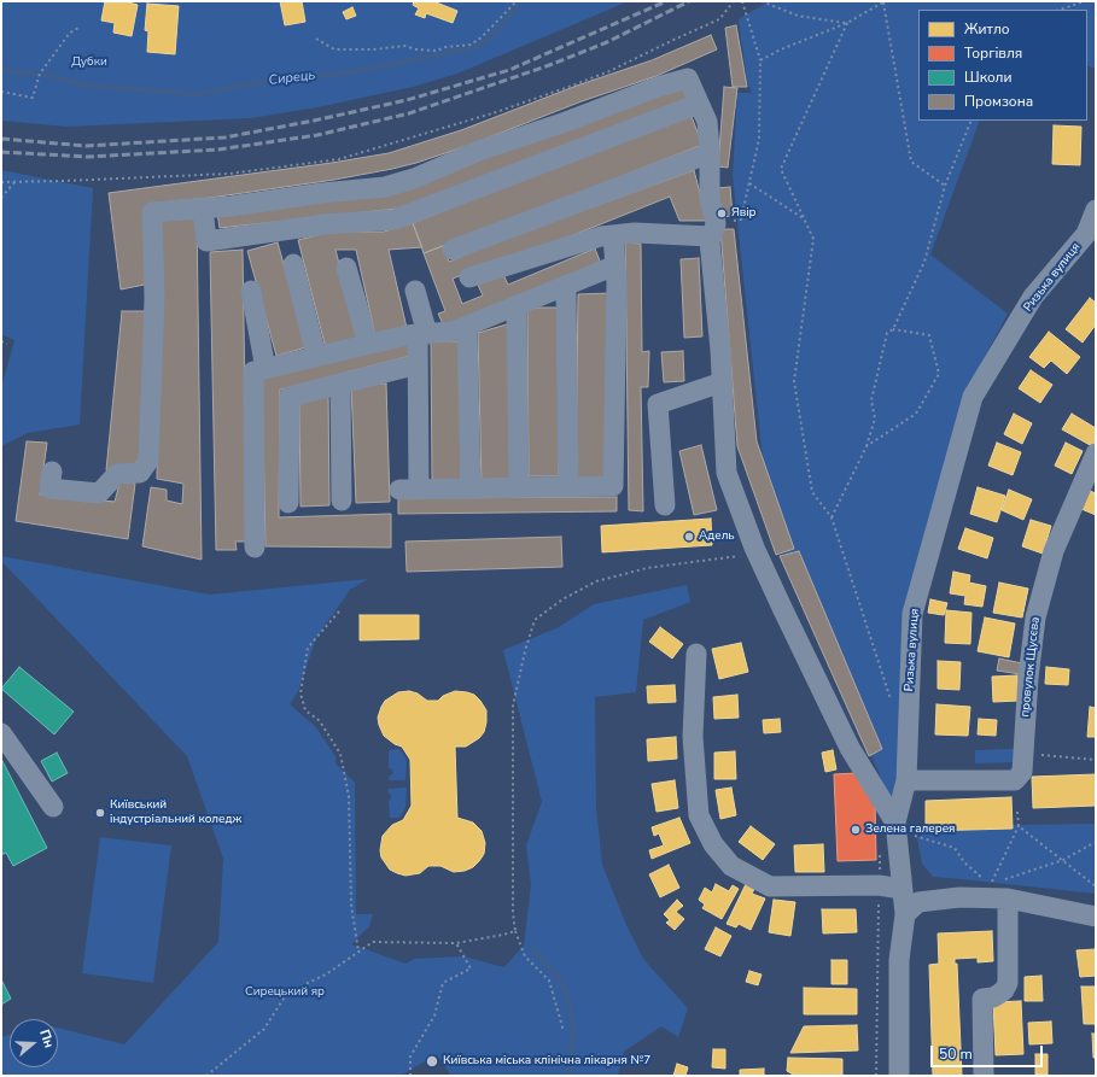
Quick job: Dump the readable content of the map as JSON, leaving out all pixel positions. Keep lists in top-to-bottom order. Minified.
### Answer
{"streets":{"street":["Ризька вулиця","провулок Щусєва"]},"crossings":[["Ризька вулиця","провулок Щусєва"]],"water":["Сирець"],"parks":["Дубки","Сирецький яр"],"places":["Явір","Адель","Київський індустріальний коледж","Зелена галерея","Київська міська клінічна лікарня №7"],"legend":["Житло","Торгівля","Школи","Промзона"],"scale_bar":"50 m","north":"right"}
